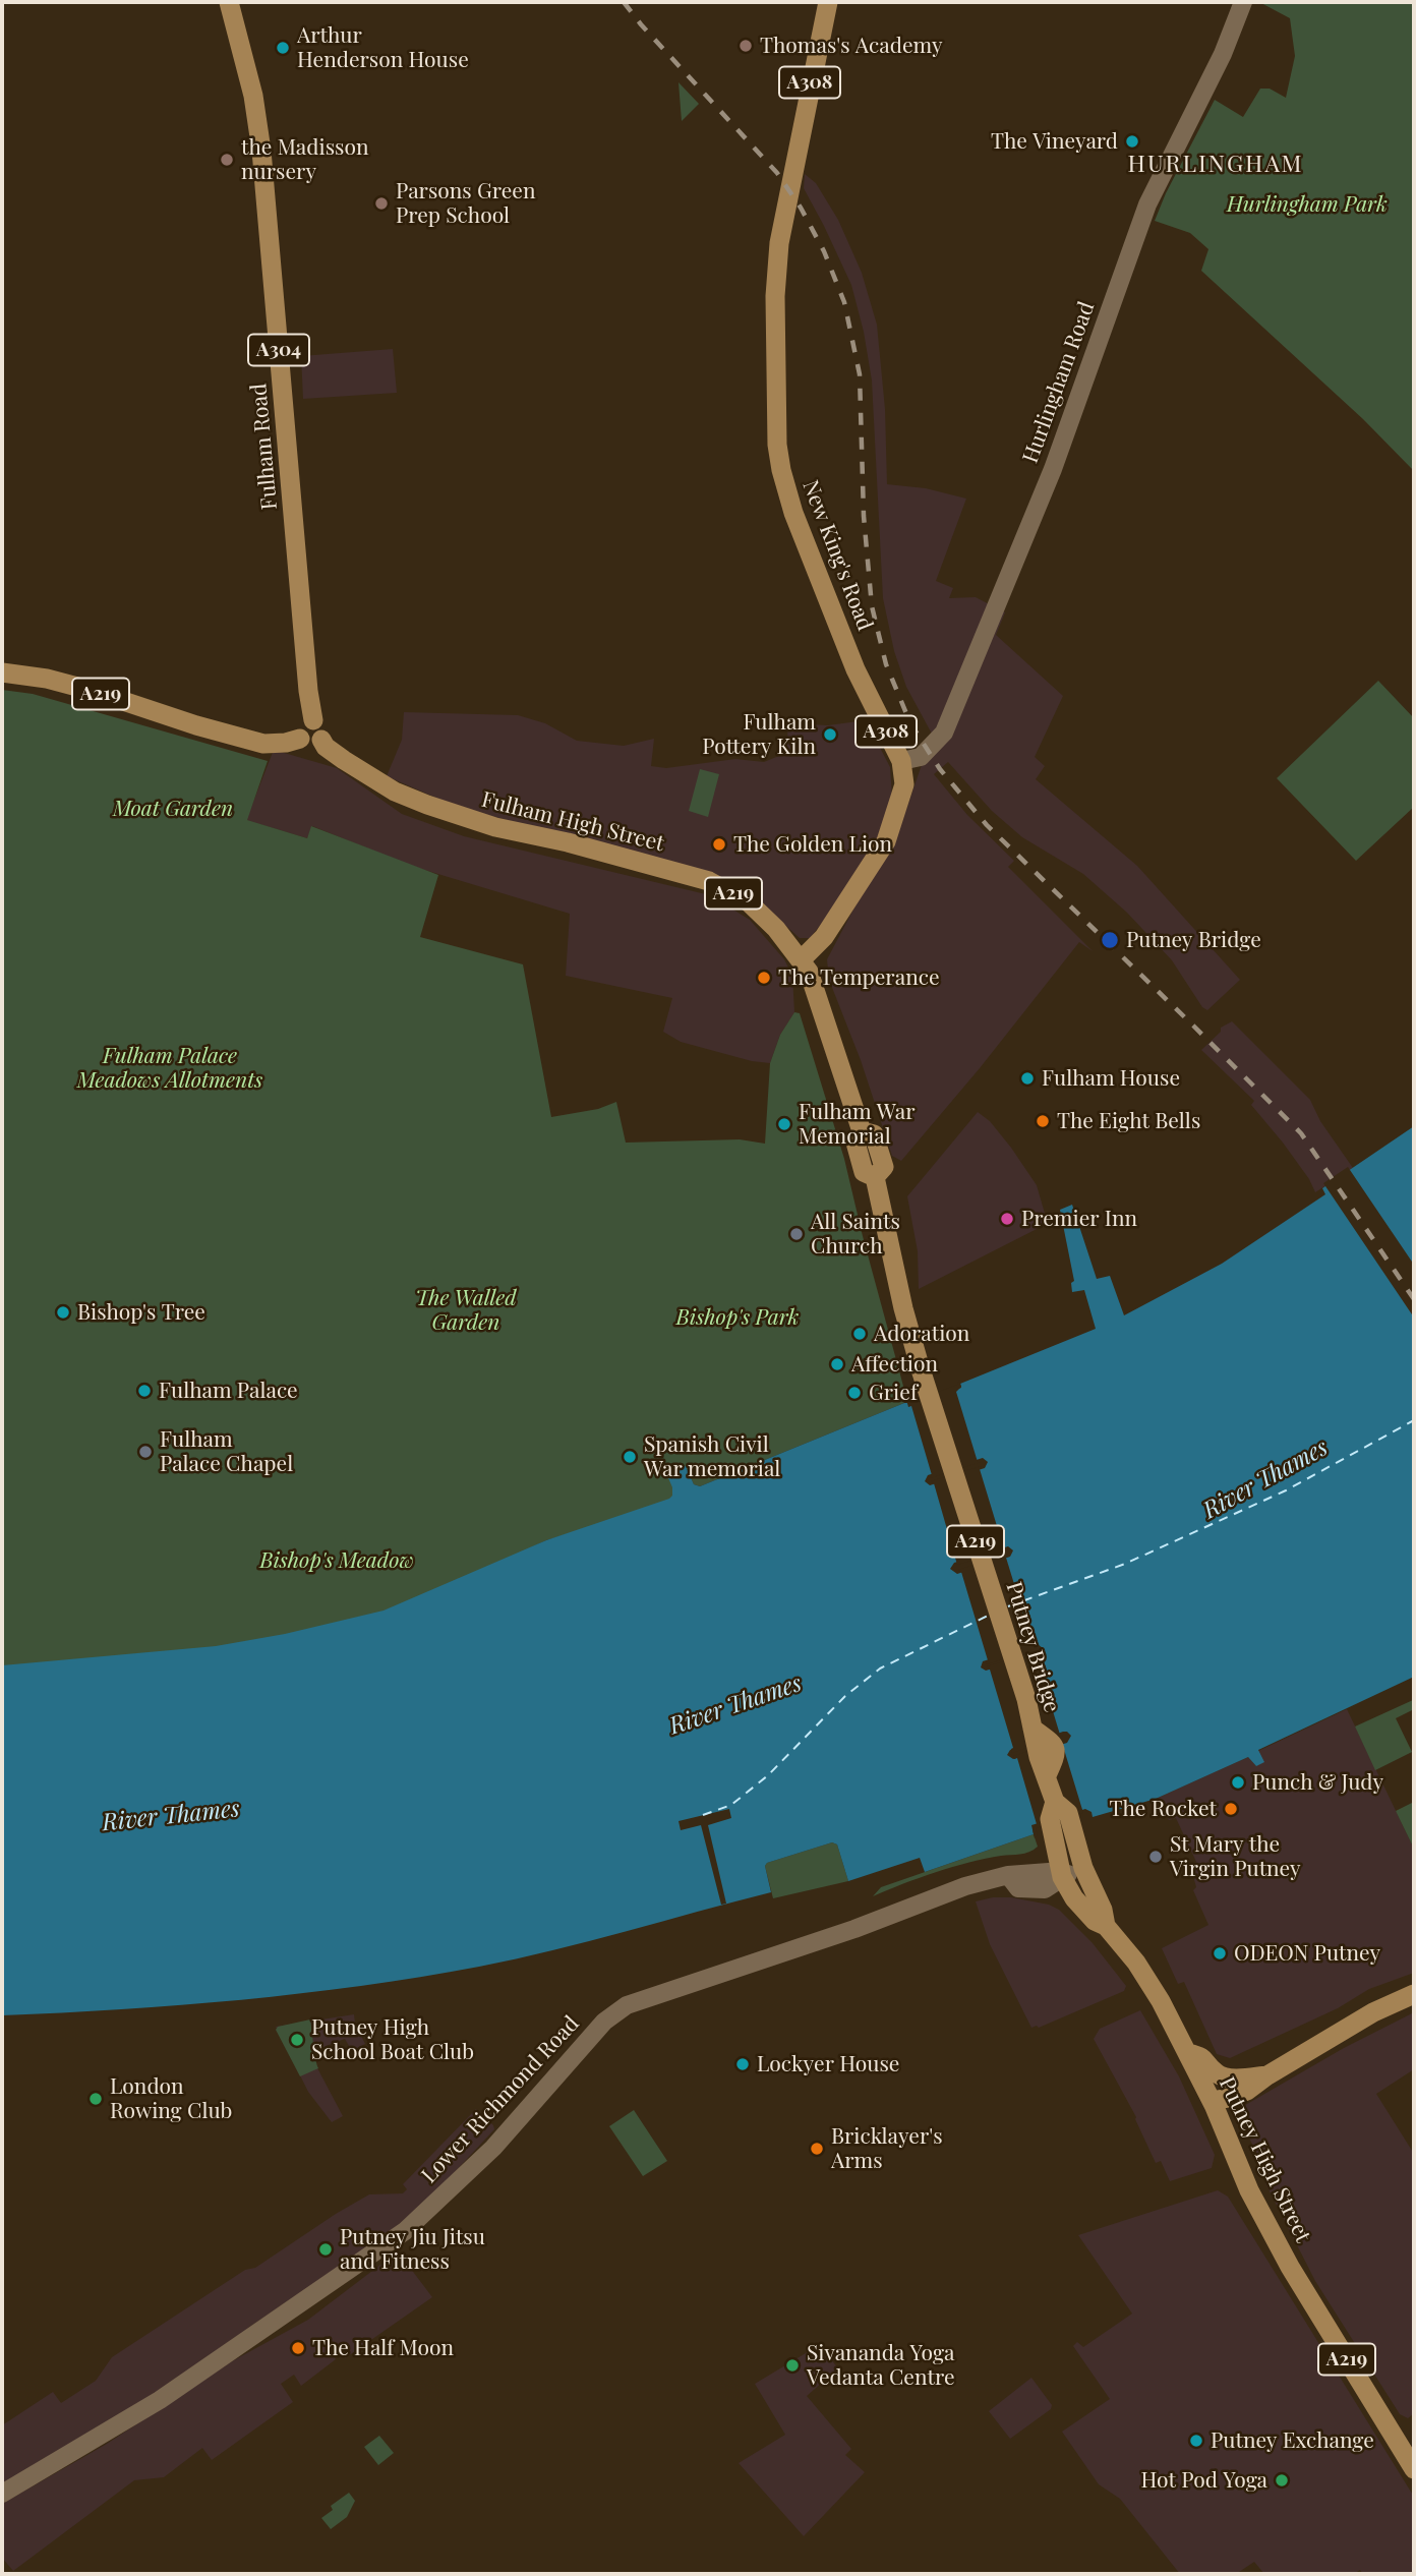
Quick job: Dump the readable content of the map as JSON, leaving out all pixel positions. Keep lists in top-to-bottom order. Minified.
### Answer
{"streets":{"main road":["A308","A304","Hurlingham Road","Fulham Road","New King's Road","A219","Fulham High Street","Putney Bridge","Lower Richmond Road","Putney High Street"]},"crossings":[["Hurlingham Road","New King's Road"],["Fulham Road","A219"],["Fulham Road","Fulham High Street"],["New King's Road","Fulham High Street"],["New King's Road","Putney Bridge"],["A219","Fulham High Street"],["A219","Putney Bridge"],["A219","Lower Richmond Road"],["A219","Putney High Street"],["Fulham High Street","Putney Bridge"],["Putney Bridge","Lower Richmond Road"]],"districts":["HURLINGHAM"],"water":["River Thames"],"parks":["Hurlingham Park","Moat Garden","Fulham Palace Meadows Allotments","The Walled Garden","Bishop's Park","Bishop's Meadow"],"places":["Thomas's Academy","Arthur Henderson House","The Vineyard","the Madisson nursery","Parsons Green Prep School","Fulham Pottery Kiln","The Golden Lion","Putney Bridge","The Temperance","Fulham House","The Eight Bells","Fulham War Memorial","Premier Inn","All Saints Church","Bishop's Tree","Adoration","Affection","Fulham Palace","Grief","Fulham Palace Chapel","Spanish Civil War memorial","Punch & Judy","The Rocket","St Mary the Virgin Putney","ODEON Putney","Putney High School Boat Club","Lockyer House","London Rowing Club","Bricklayer's Arms","Putney Jiu Jitsu and Fitness","The Half Moon","Sivananda Yoga Vedanta Centre","Putney Exchange","Hot Pod Yoga"]}
